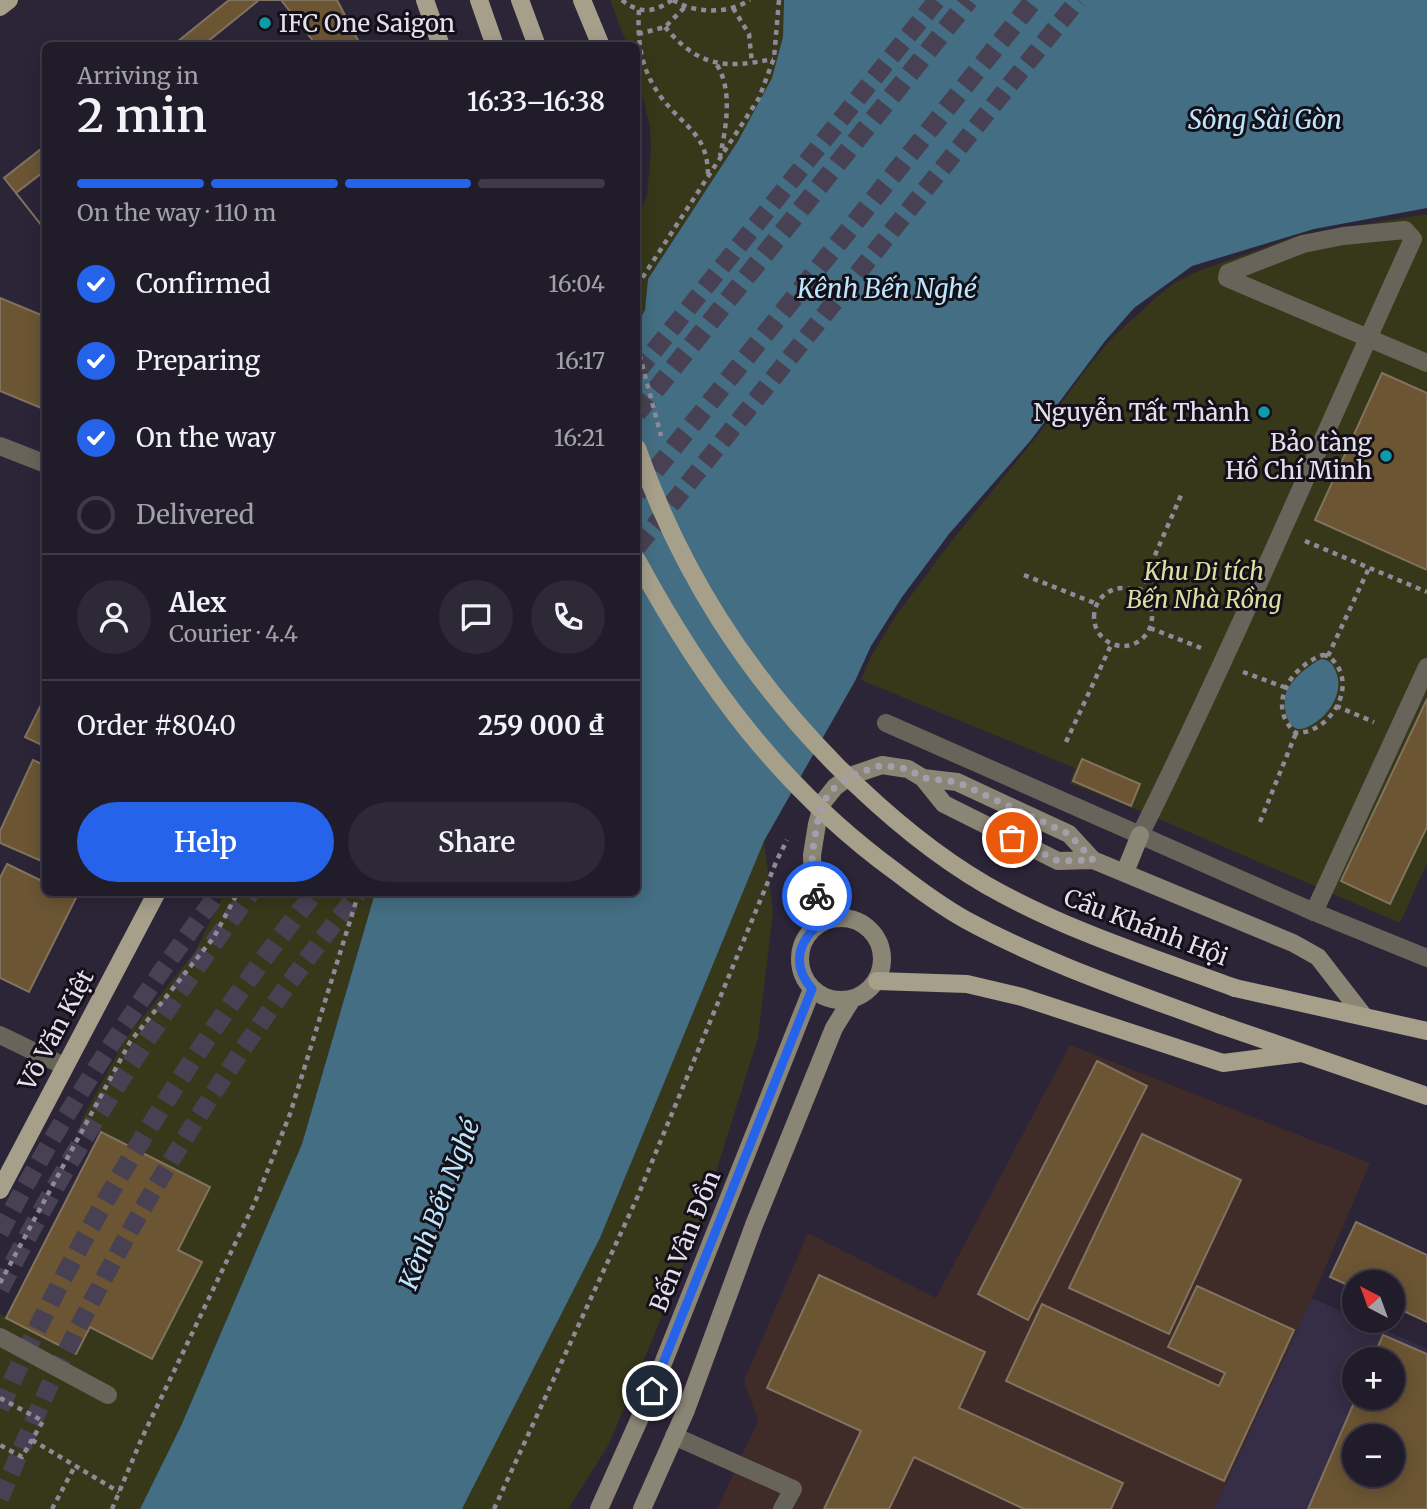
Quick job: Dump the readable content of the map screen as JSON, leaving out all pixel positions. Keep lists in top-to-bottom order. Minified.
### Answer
{"streets":{"main road":["Cầu Khánh Hội","Võ Văn Kiệt","Bến Vân Đồn"]},"water":["Sông Sài Gòn","Kênh Bến Nghé"],"parks":["Khu Di tích Bến Nhà Rồng"],"places":["IFC One Saigon","Nguyễn Tất Thành","Bảo tàng Hồ Chí Minh"],"north":"top left","page":{"heading":["2 min","Arriving in","16:33–16:38"],"panel":["Alex","Courier · 4.4","Order #8040","259 000 ₫"],"bar":"On the way · 110 m","list":[["Confirmed","16:04"],["Preparing","16:17"],["On the way","16:21"],"Delivered"],"buttons":["Help","Share"],"map_buttons":["+","−"]}}
